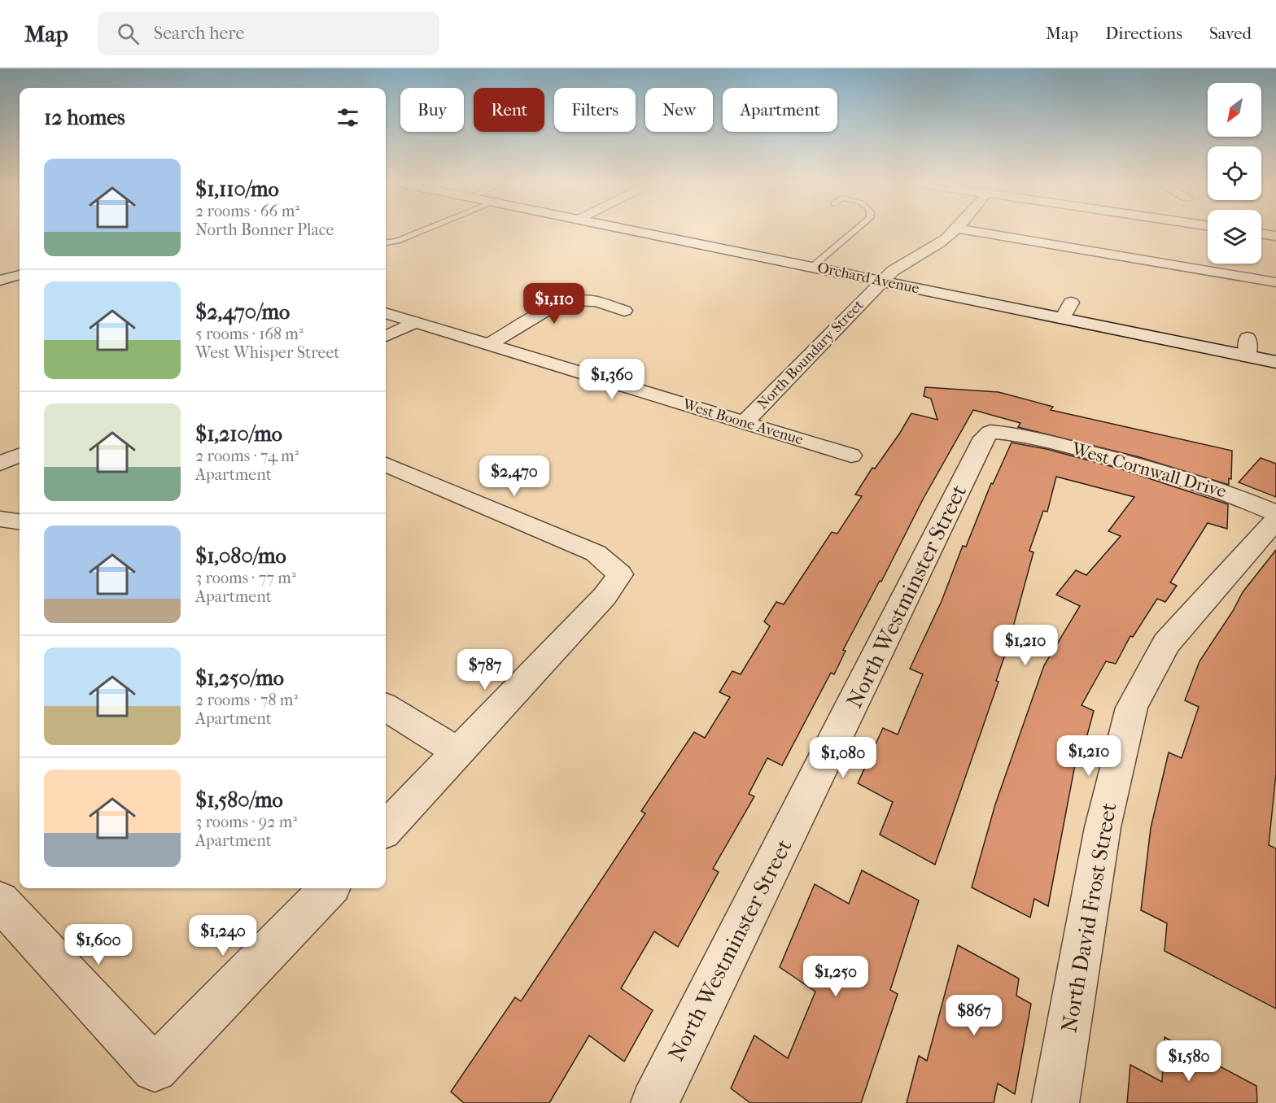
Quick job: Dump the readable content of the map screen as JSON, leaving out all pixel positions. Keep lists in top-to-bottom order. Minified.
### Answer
{"streets":{"street":["Orchard Avenue","North Boundary Street","West Boone Avenue","West Cornwall Drive","North Westminster Street","North David Frost Street"]},"crossings":[["Orchard Avenue","North Boundary Street"],["North Boundary Street","West Boone Avenue"],["West Cornwall Drive","North Westminster Street"]],"north":"bottom left","page":{"header":"Map","search":"Search here","nav":["Map","Directions","Saved"],"chip":["Buy","Rent","Filters","New","Apartment"],"heading":"12 homes","list":[{"name":"$1,110/mo","note":"2 rooms · 66 m² · North Bonner Place"},{"name":"$2,470/mo","note":"5 rooms · 168 m² · West Whisper Street"},{"name":"$1,210/mo","note":"2 rooms · 74 m² · Apartment"},{"name":"$1,080/mo","note":"3 rooms · 77 m² · Apartment"},{"name":"$1,250/mo","note":"2 rooms · 78 m² · Apartment"},{"name":"$1,580/mo","note":"3 rooms · 92 m² · Apartment"}],"price":["$1,110","$1,360","$2,470","$1,210","$787","$1,210","$1,080","$1,240","$1,600","$1,250","$867","$1,580"]}}
